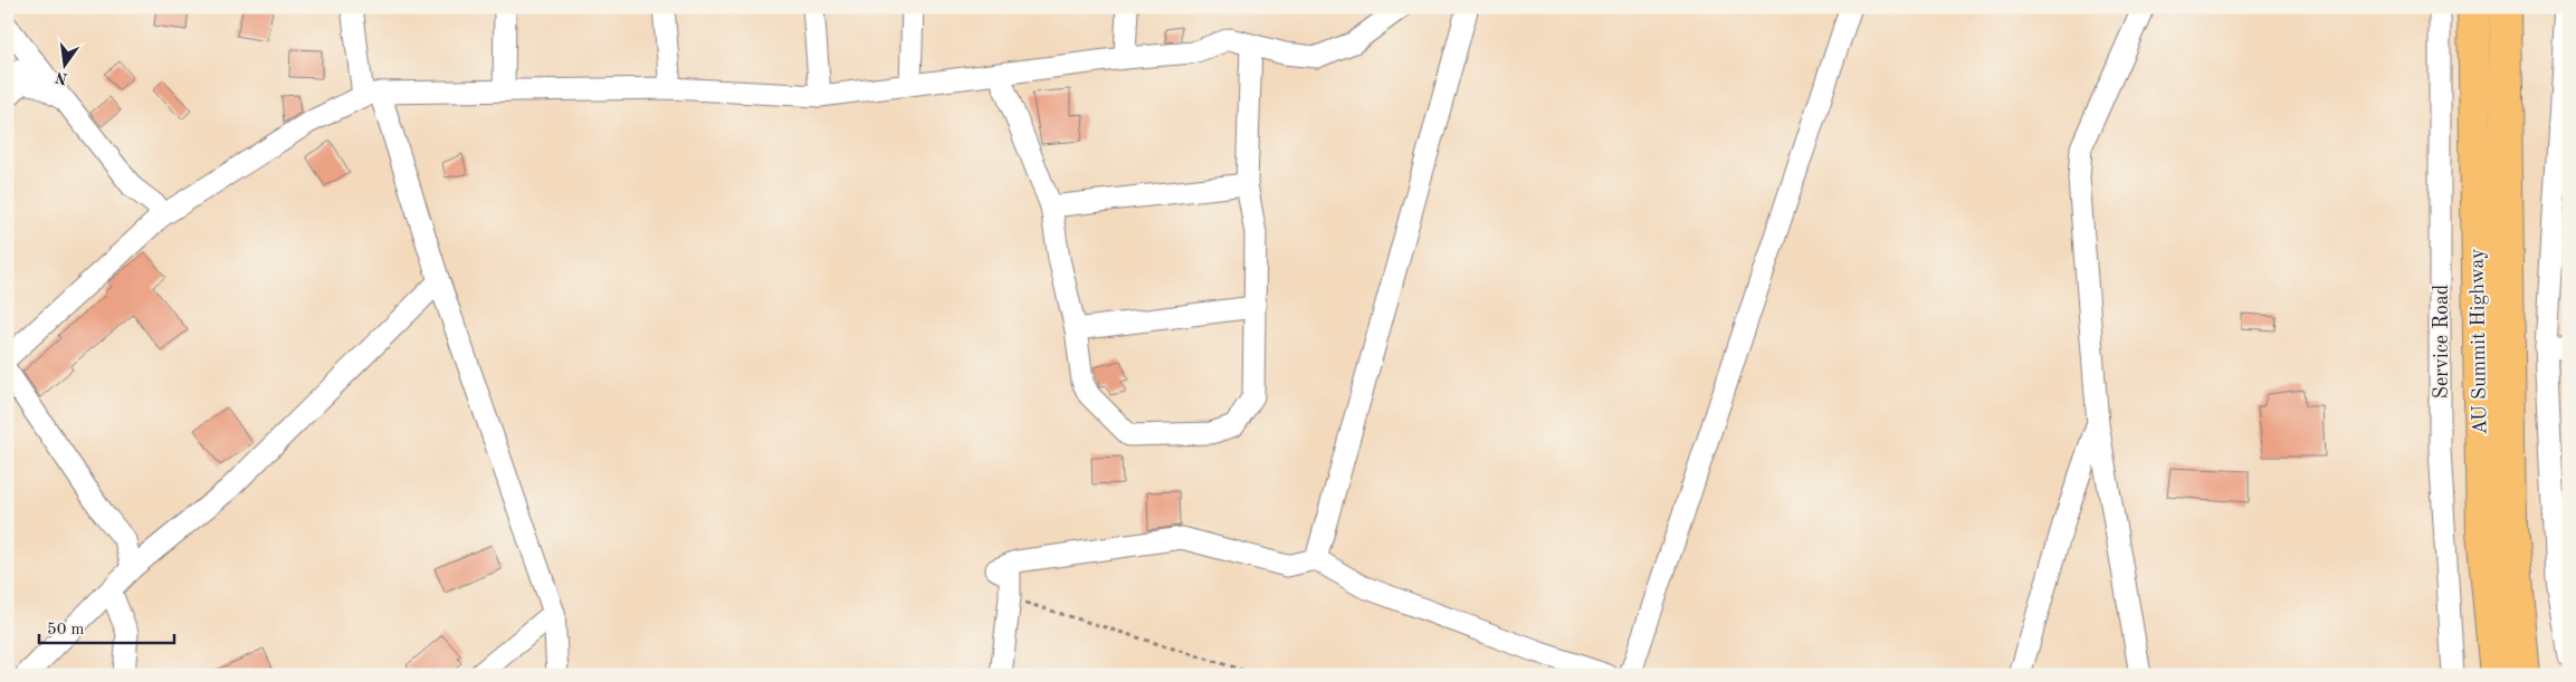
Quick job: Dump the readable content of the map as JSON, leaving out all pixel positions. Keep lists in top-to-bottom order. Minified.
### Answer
{"streets":{"main road":["AU Summit Highway"],"street":["Service Road"]},"scale_bar":"50 m","north":"bottom"}
